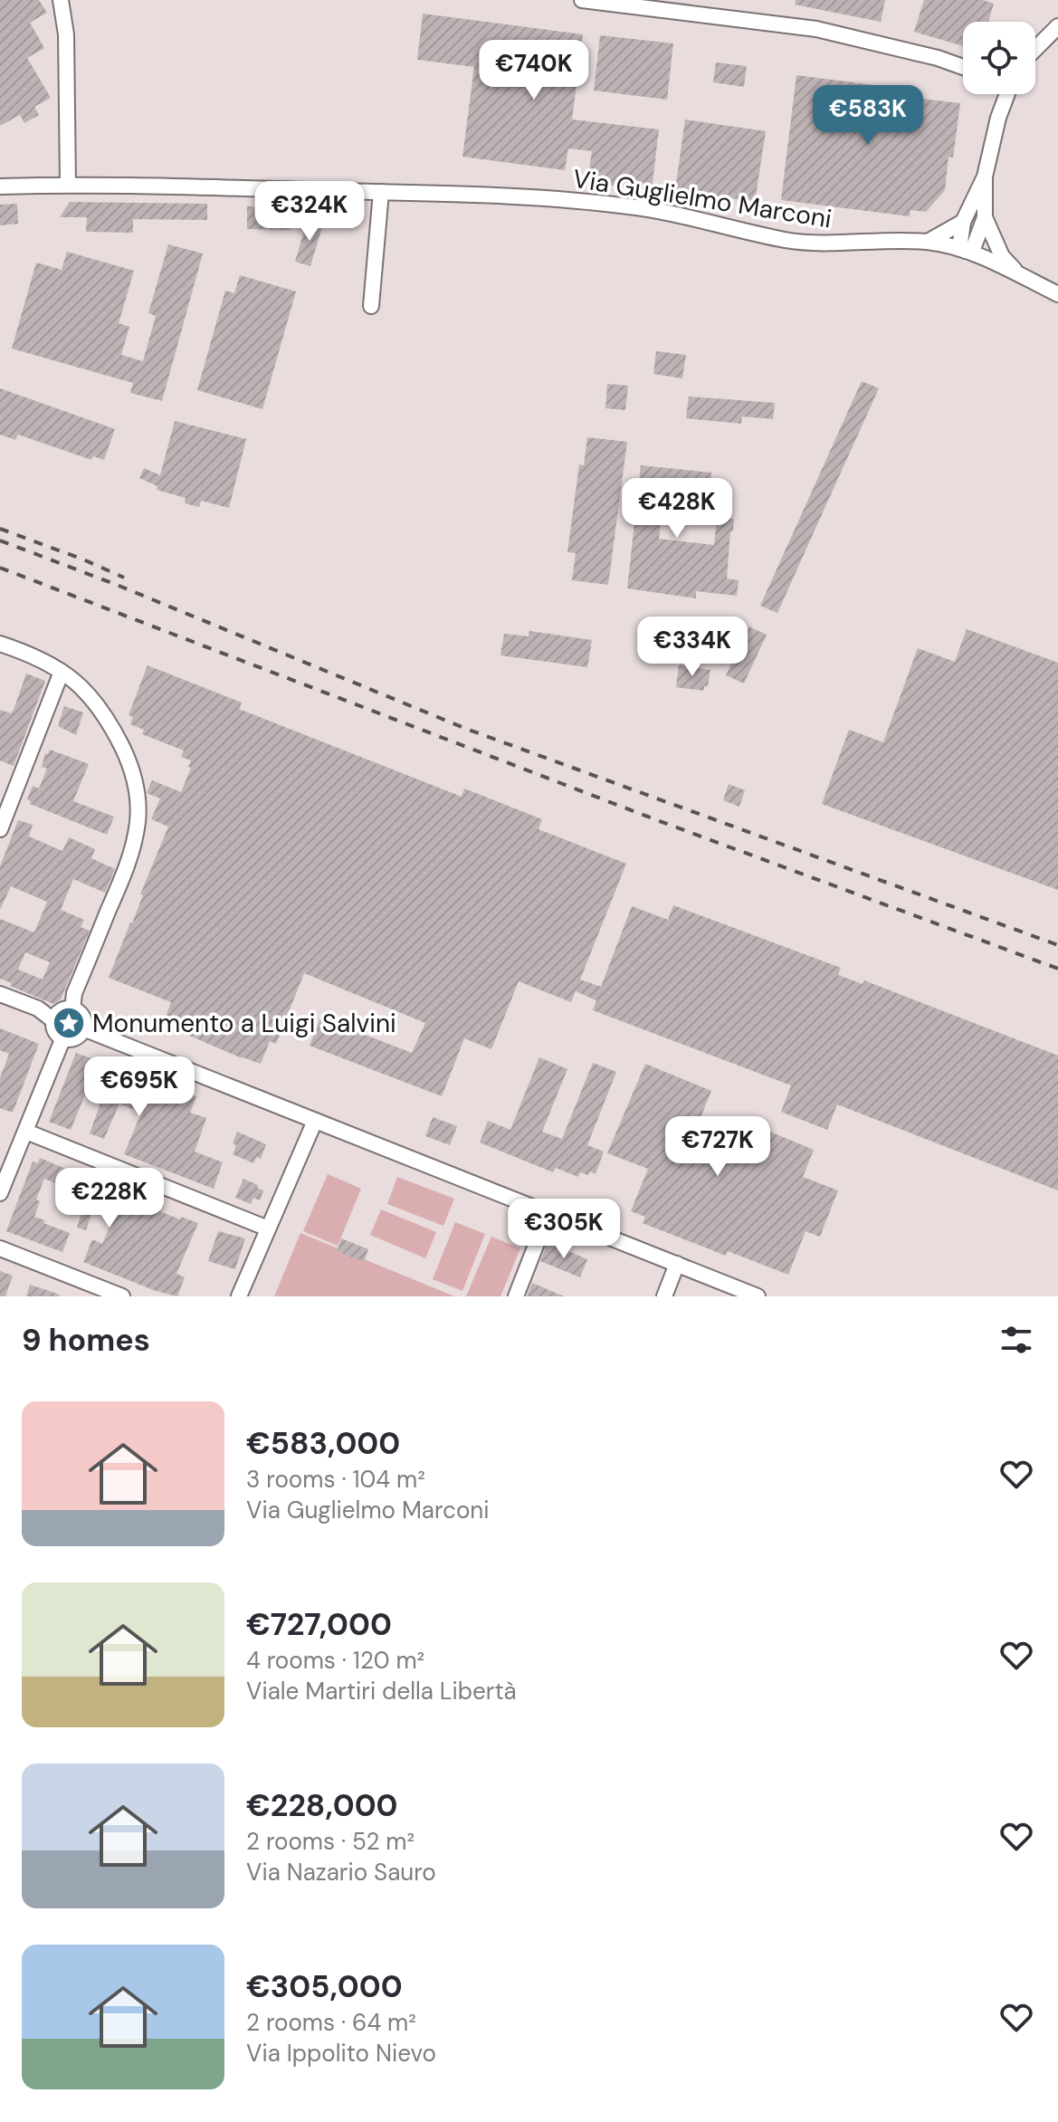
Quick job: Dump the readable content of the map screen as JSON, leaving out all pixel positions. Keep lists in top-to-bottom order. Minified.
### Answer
{"streets":{"street":["Via Guglielmo Marconi"]},"places":{"place":["Monumento a Luigi Salvini"]},"page":{"price":["€740K","€583K","€324K","€428K","€334K","€695K","€727K","€228K","€305K"],"heading":"9 homes","list":[{"name":"€583,000","note":"3 rooms · 104 m² · Via Guglielmo Marconi"},{"name":"€727,000","note":"4 rooms · 120 m² · Viale Martiri della Libertà"},{"name":"€228,000","note":"2 rooms · 52 m² · Via Nazario Sauro"},{"name":"€305,000","note":"2 rooms · 64 m² · Via Ippolito Nievo"}]}}
